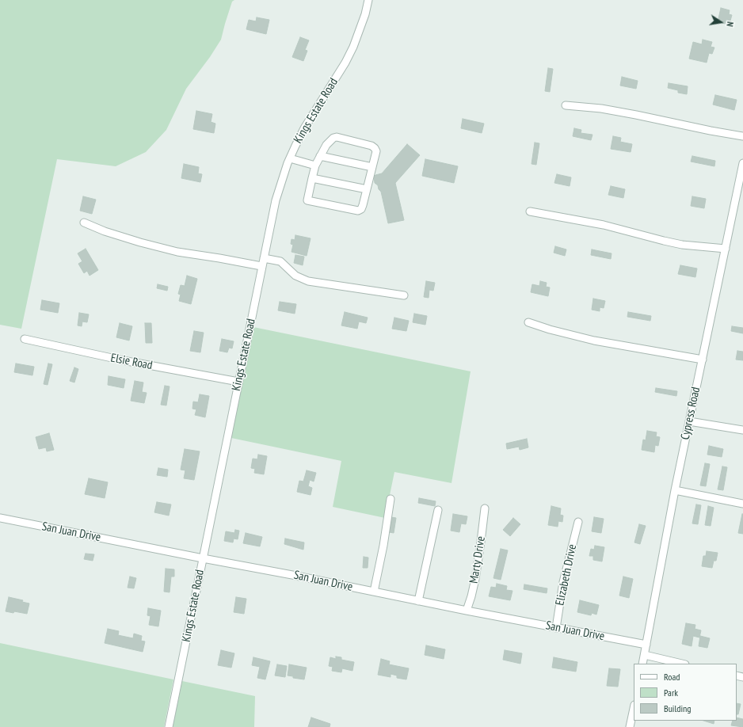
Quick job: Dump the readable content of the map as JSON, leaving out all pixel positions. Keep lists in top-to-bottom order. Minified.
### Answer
{"streets":{"street":["Kings Estate Road","Elsie Road","Cypress Road","San Juan Drive","Marty Drive","Elizabeth Drive"]},"crossings":[["Kings Estate Road","Elsie Road"],["Kings Estate Road","San Juan Drive"],["Cypress Road","San Juan Drive"],["San Juan Drive","Marty Drive"],["San Juan Drive","Elizabeth Drive"]],"legend":["Road","Park","Building"],"north":"right"}
